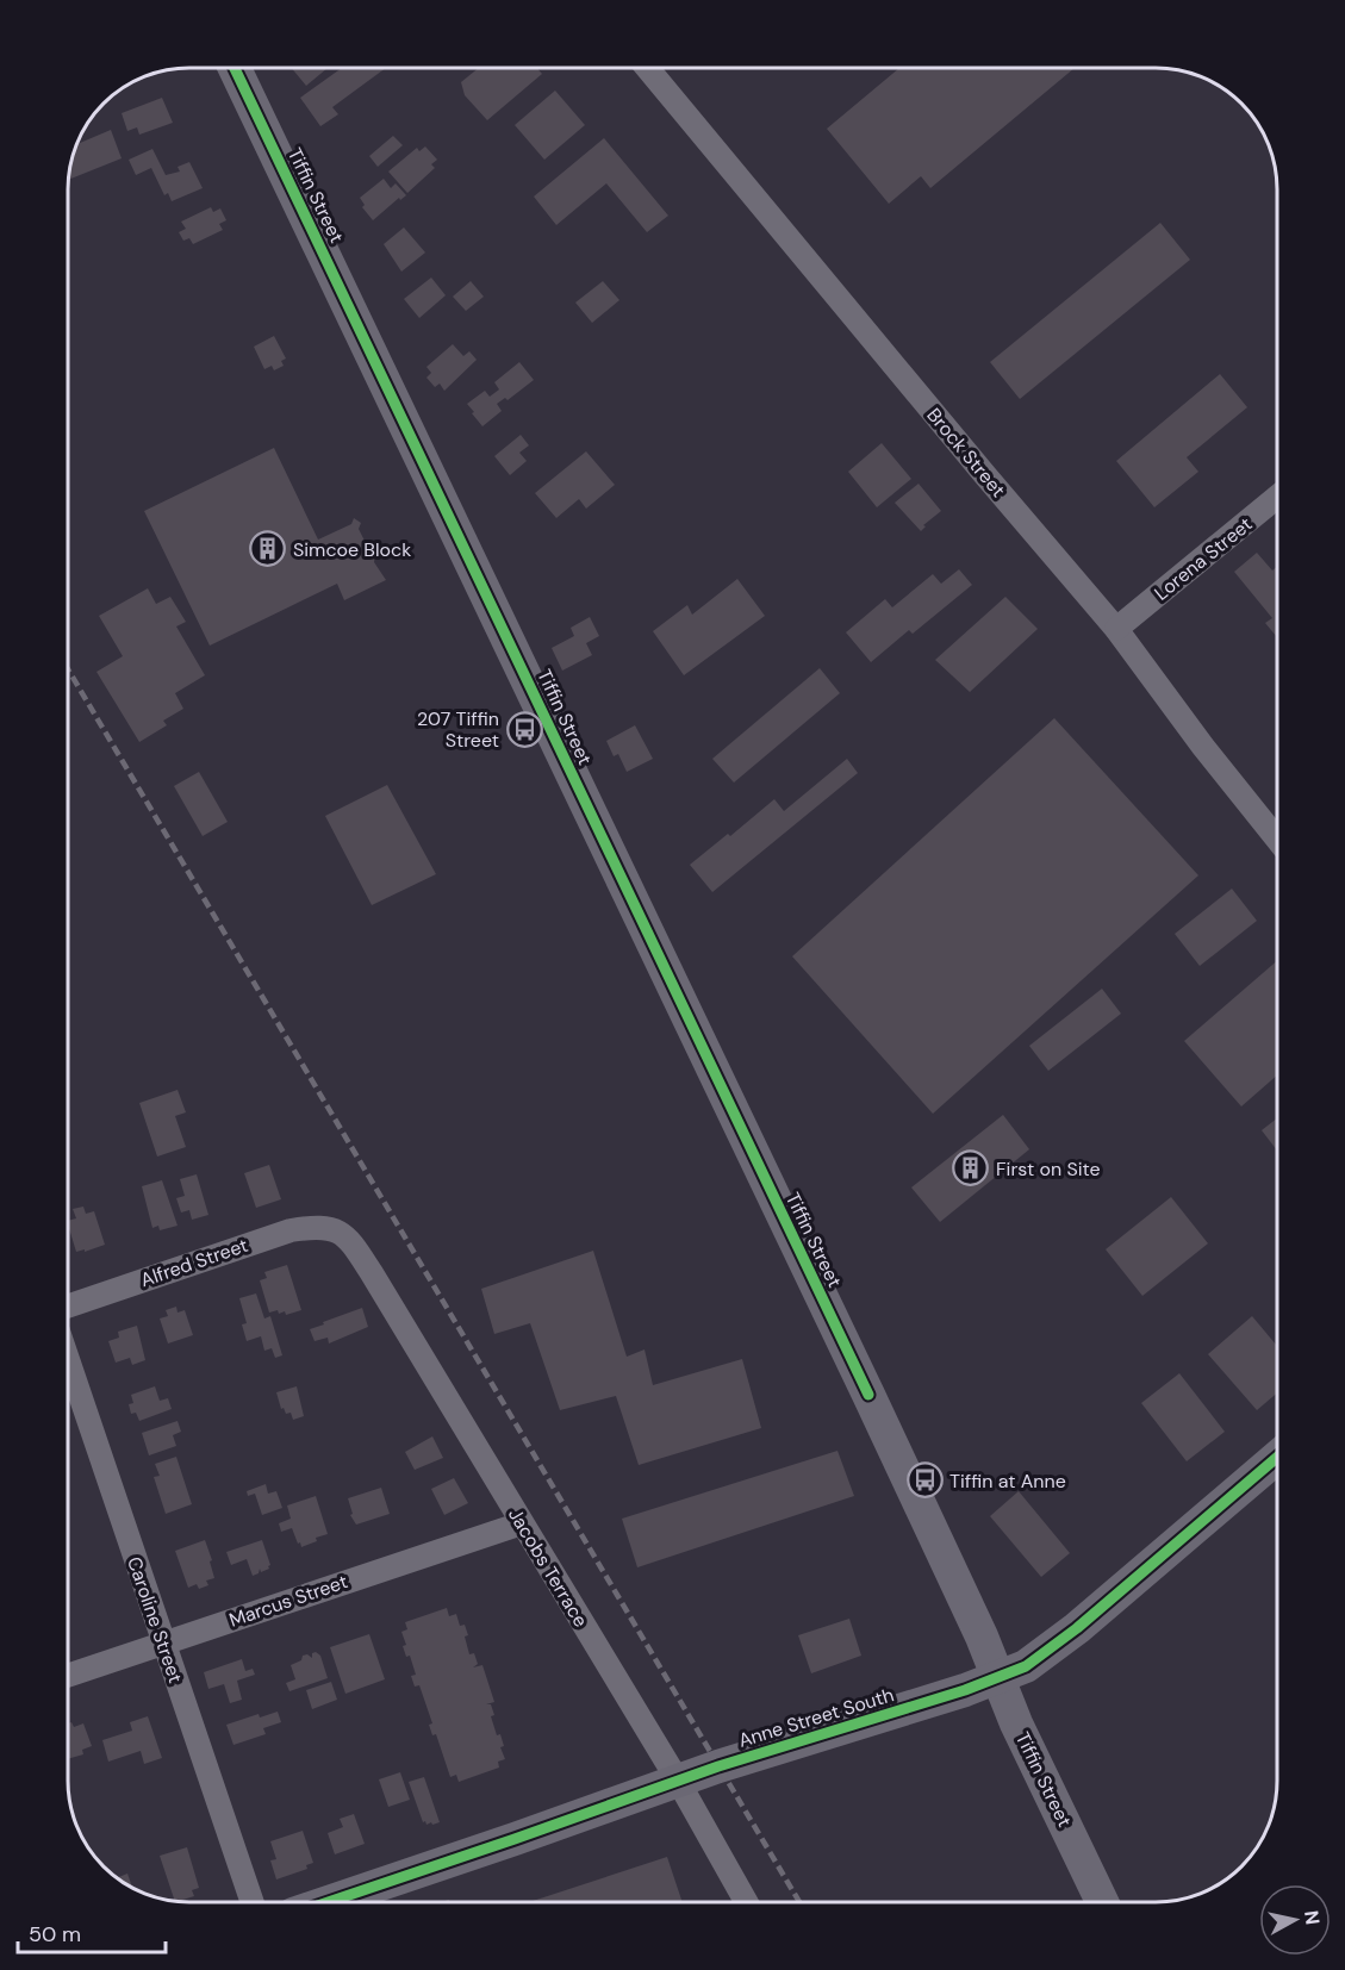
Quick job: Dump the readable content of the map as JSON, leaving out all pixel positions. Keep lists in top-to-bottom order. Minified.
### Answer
{"streets":{"street":["Tiffin Street","Brock Street","Lorena Street","Alfred Street","Jacobs Terrace","Marcus Street","Caroline Street","Anne Street South"]},"crossings":[["Tiffin Street","Anne Street South"],["Brock Street","Lorena Street"],["Alfred Street","Jacobs Terrace"],["Jacobs Terrace","Marcus Street"],["Jacobs Terrace","Anne Street South"],["Marcus Street","Caroline Street"]],"places":{"building":["Simcoe Block","First on Site"],"bus stop":["207 Tiffin Street","Tiffin at Anne"]},"scale_bar":"50 m","north":"right"}
